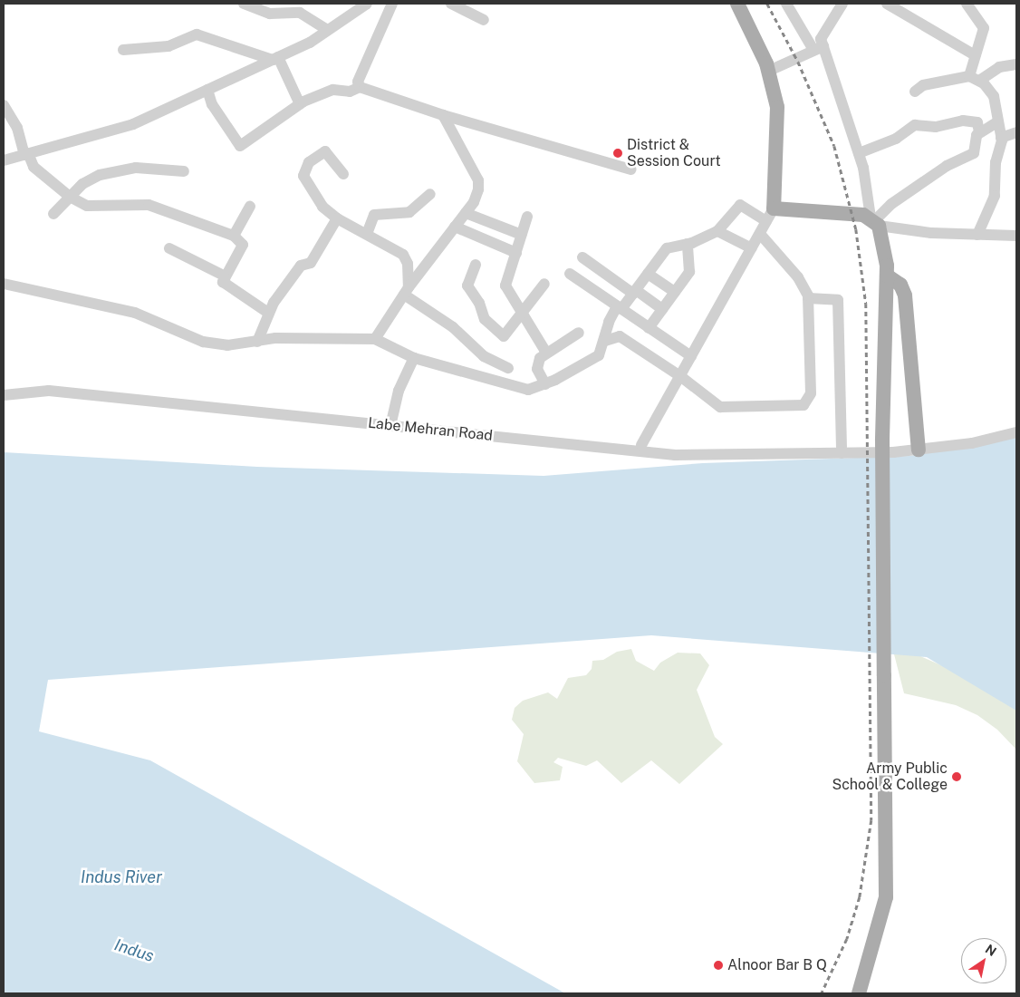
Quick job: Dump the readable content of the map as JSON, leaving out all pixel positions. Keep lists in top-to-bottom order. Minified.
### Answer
{"streets":{"street":["Labe Mehran Road"]},"water":["Indus River","Indus"],"places":["District & Session Court","Army Public School & College","Alnoor Bar B Q"],"north":"top right"}
